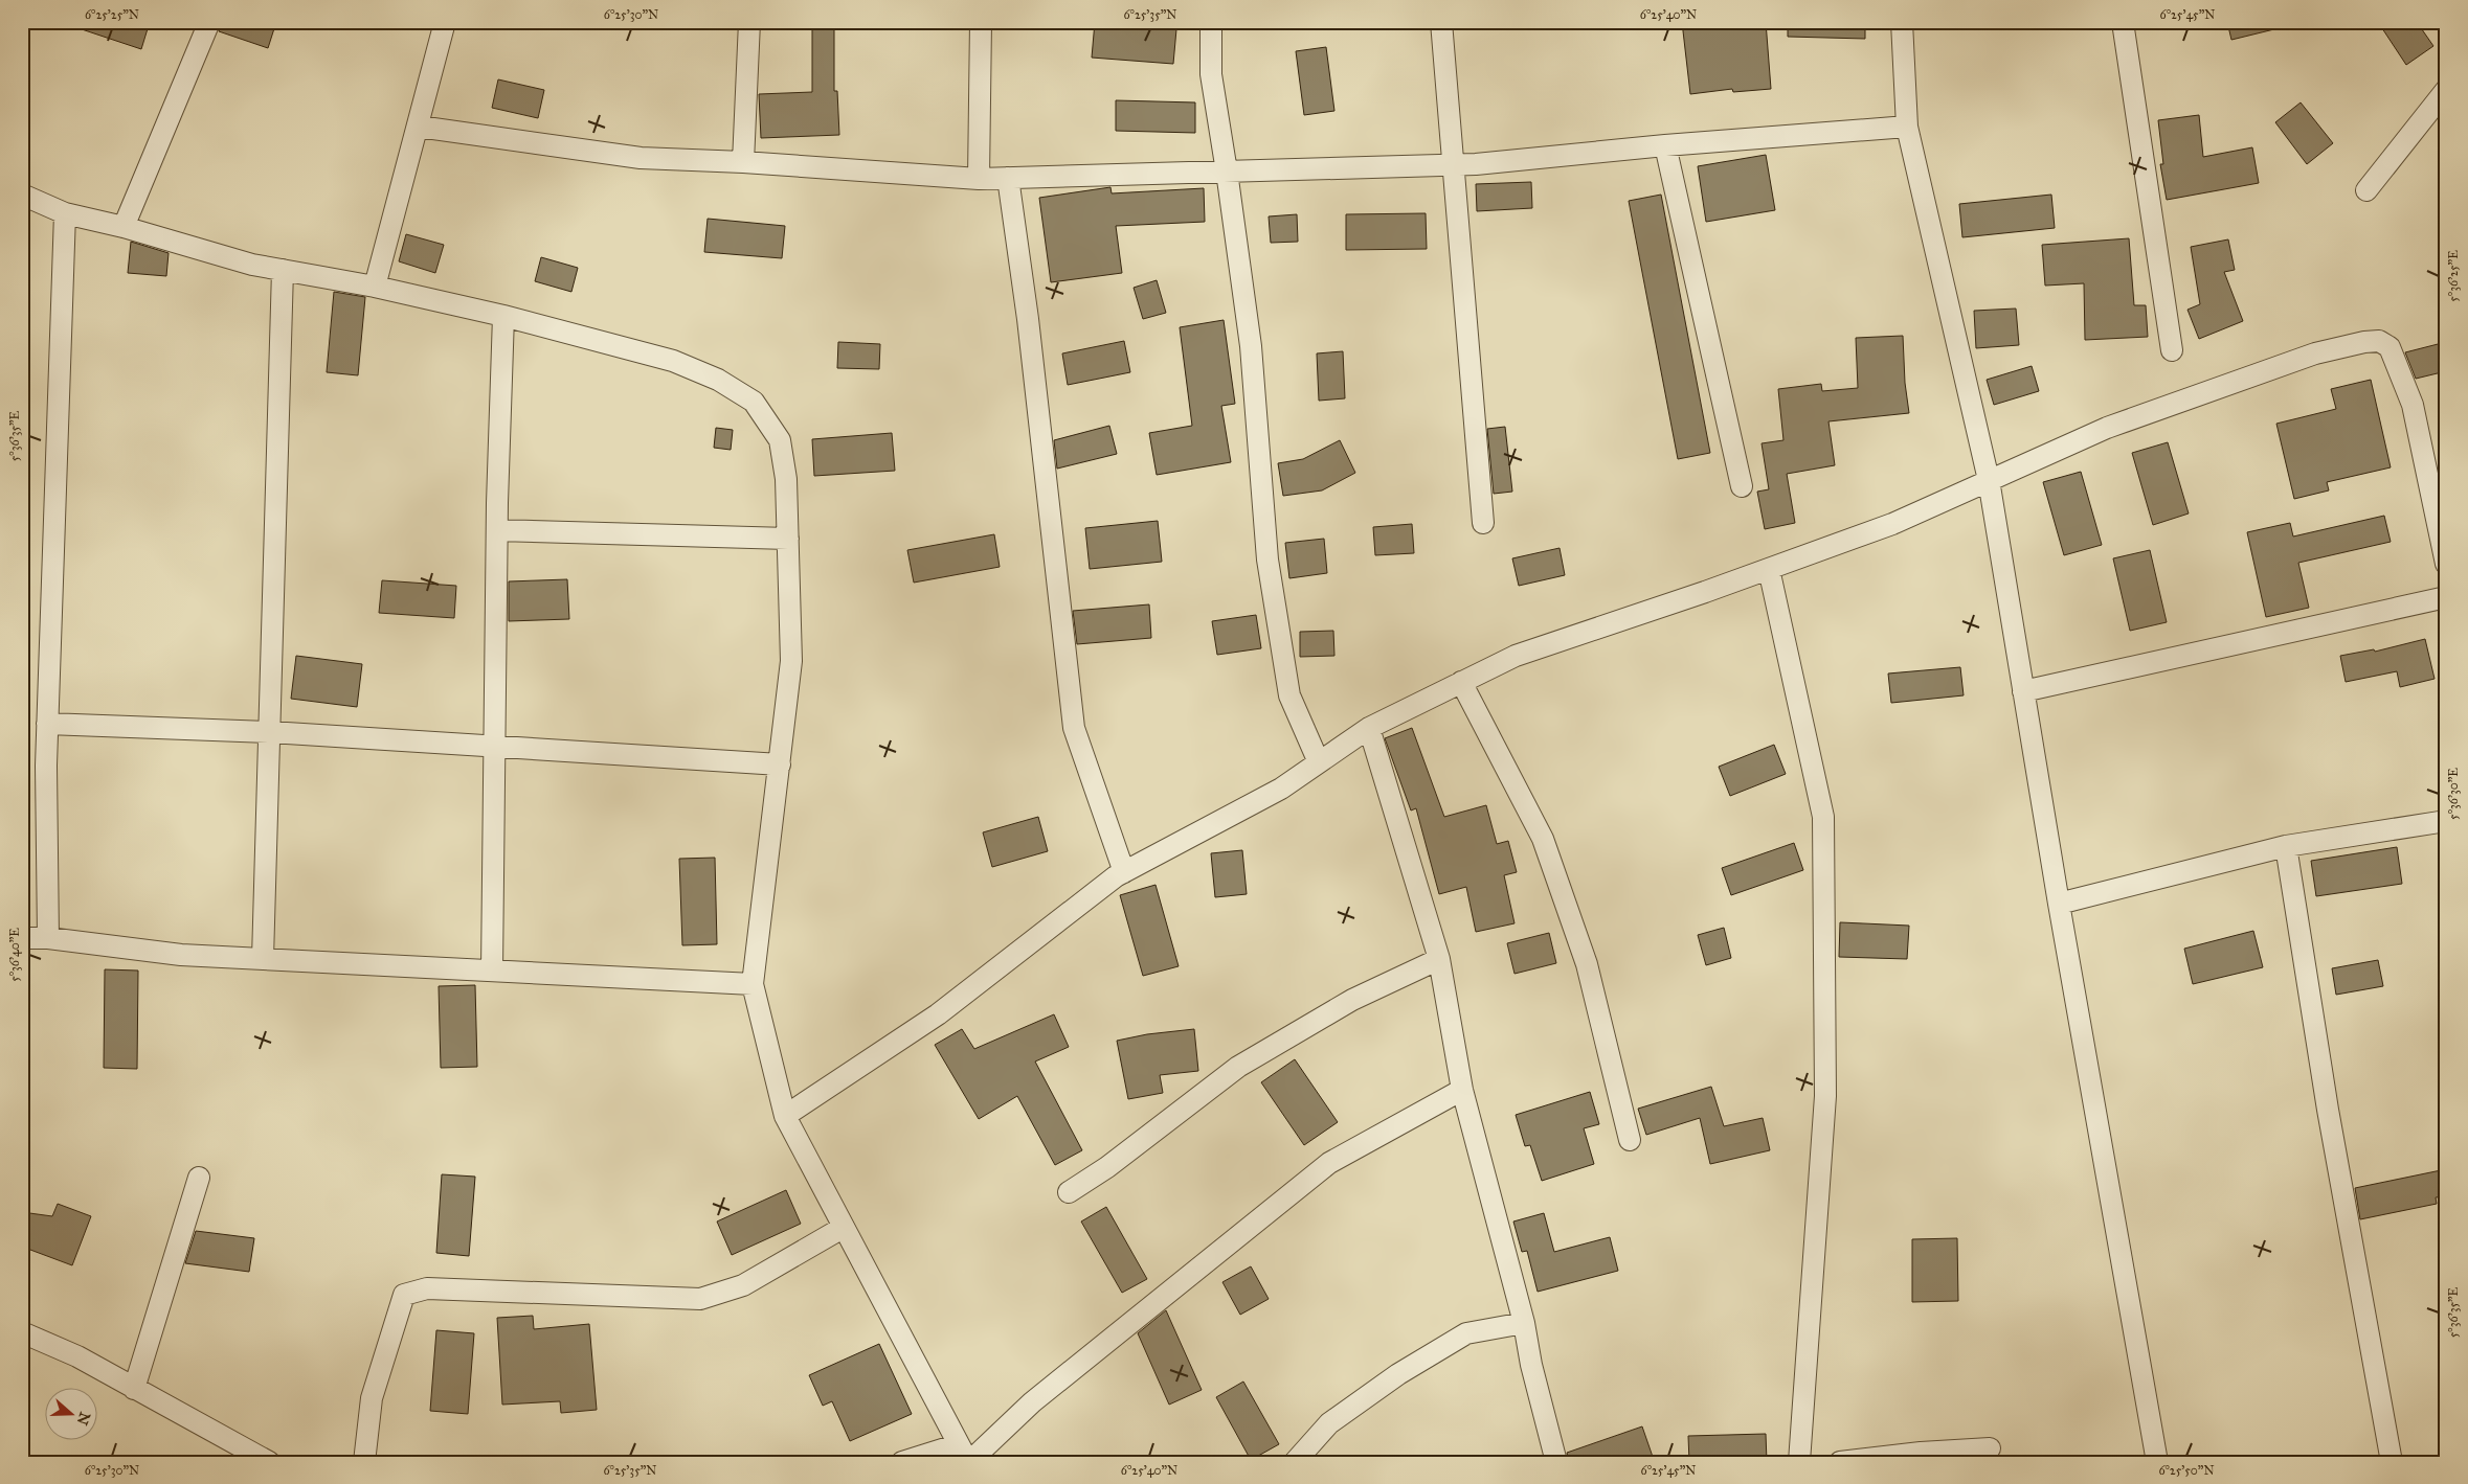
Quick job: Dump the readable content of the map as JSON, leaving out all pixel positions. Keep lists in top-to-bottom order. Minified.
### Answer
{"north":"right","coordinates":["6°25'25\"N","6°25'30\"N","6°25'35\"N","6°25'40\"N","6°25'45\"N","5°36'25\"E","5°36'35\"E","5°36'30\"E","5°36'40\"E","6°25'50\"N"]}
